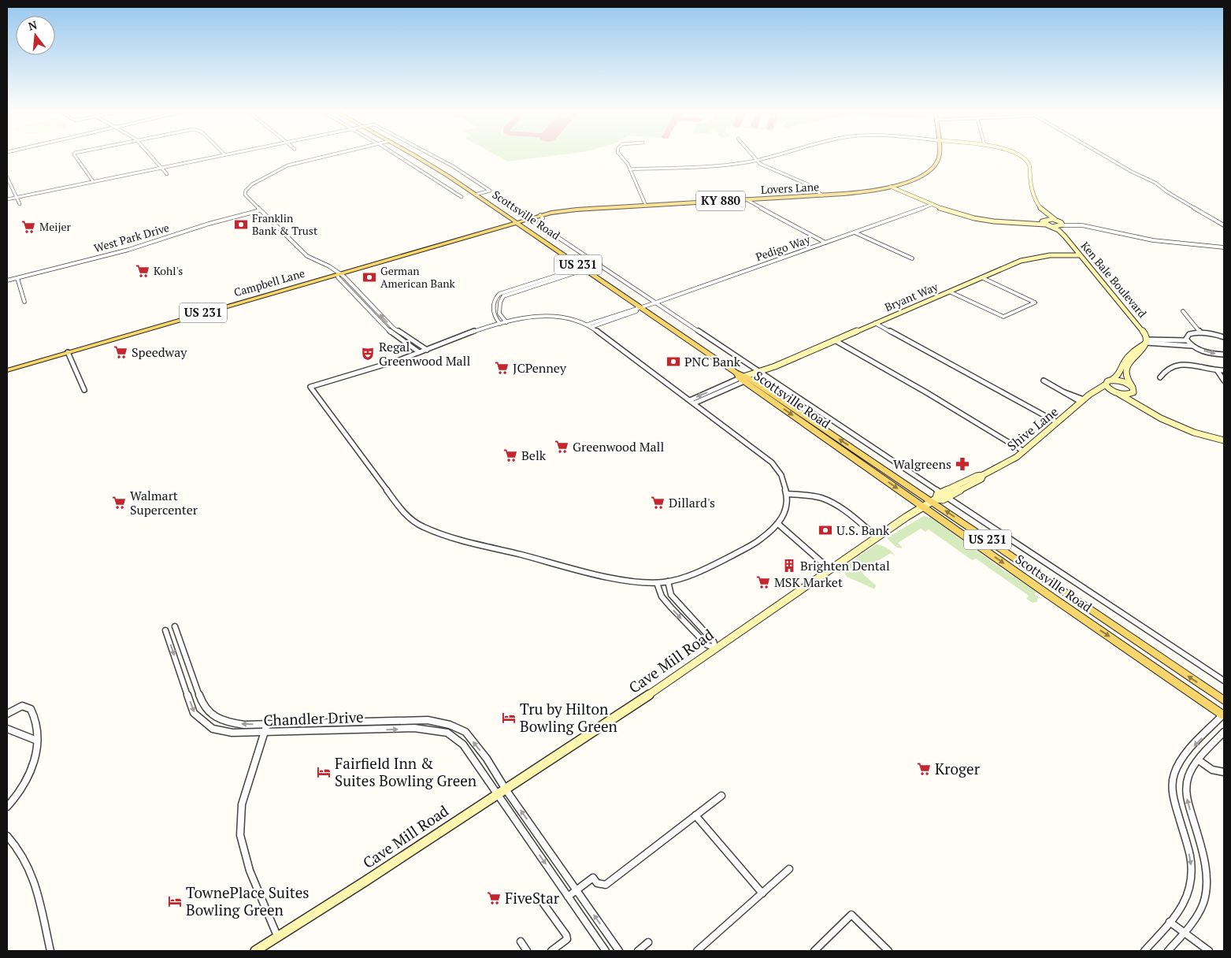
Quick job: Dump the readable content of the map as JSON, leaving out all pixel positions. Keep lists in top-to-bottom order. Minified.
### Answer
{"streets":{"main road":["Lovers Lane","KY 880","Scottsville Road","US 231","Ken Bale Boulevard","Campbell Lane","Bryant Way","Shive Lane","Cave Mill Road"],"street":["West Park Drive","Pedigo Way","Chandler Drive"]},"crossings":[["Lovers Lane","Scottsville Road"],["Lovers Lane","Campbell Lane"],["Scottsville Road","Pedigo Way"],["Scottsville Road","Campbell Lane"],["Scottsville Road","Bryant Way"],["Scottsville Road","Shive Lane"],["Scottsville Road","Cave Mill Road"],["Ken Bale Boulevard","Bryant Way"],["Shive Lane","Cave Mill Road"],["Cave Mill Road","Chandler Drive"]],"places":{"bank":["Franklin Bank & Trust","German American Bank","PNC Bank","U.S. Bank"],"supermarket":["Meijer","Kohl's","Speedway","JCPenney","Greenwood Mall","Belk","Walmart Supercenter","Dillard's","MSK Market","Kroger","FiveStar"],"theatre":["Regal Greenwood Mall"],"pharmacy":["Walgreens"],"building":["Brighten Dental"],"hotel":["Tru by Hilton Bowling Green","Fairfield Inn & Suites Bowling Green","TownePlace Suites Bowling Green"]},"north":"top"}
